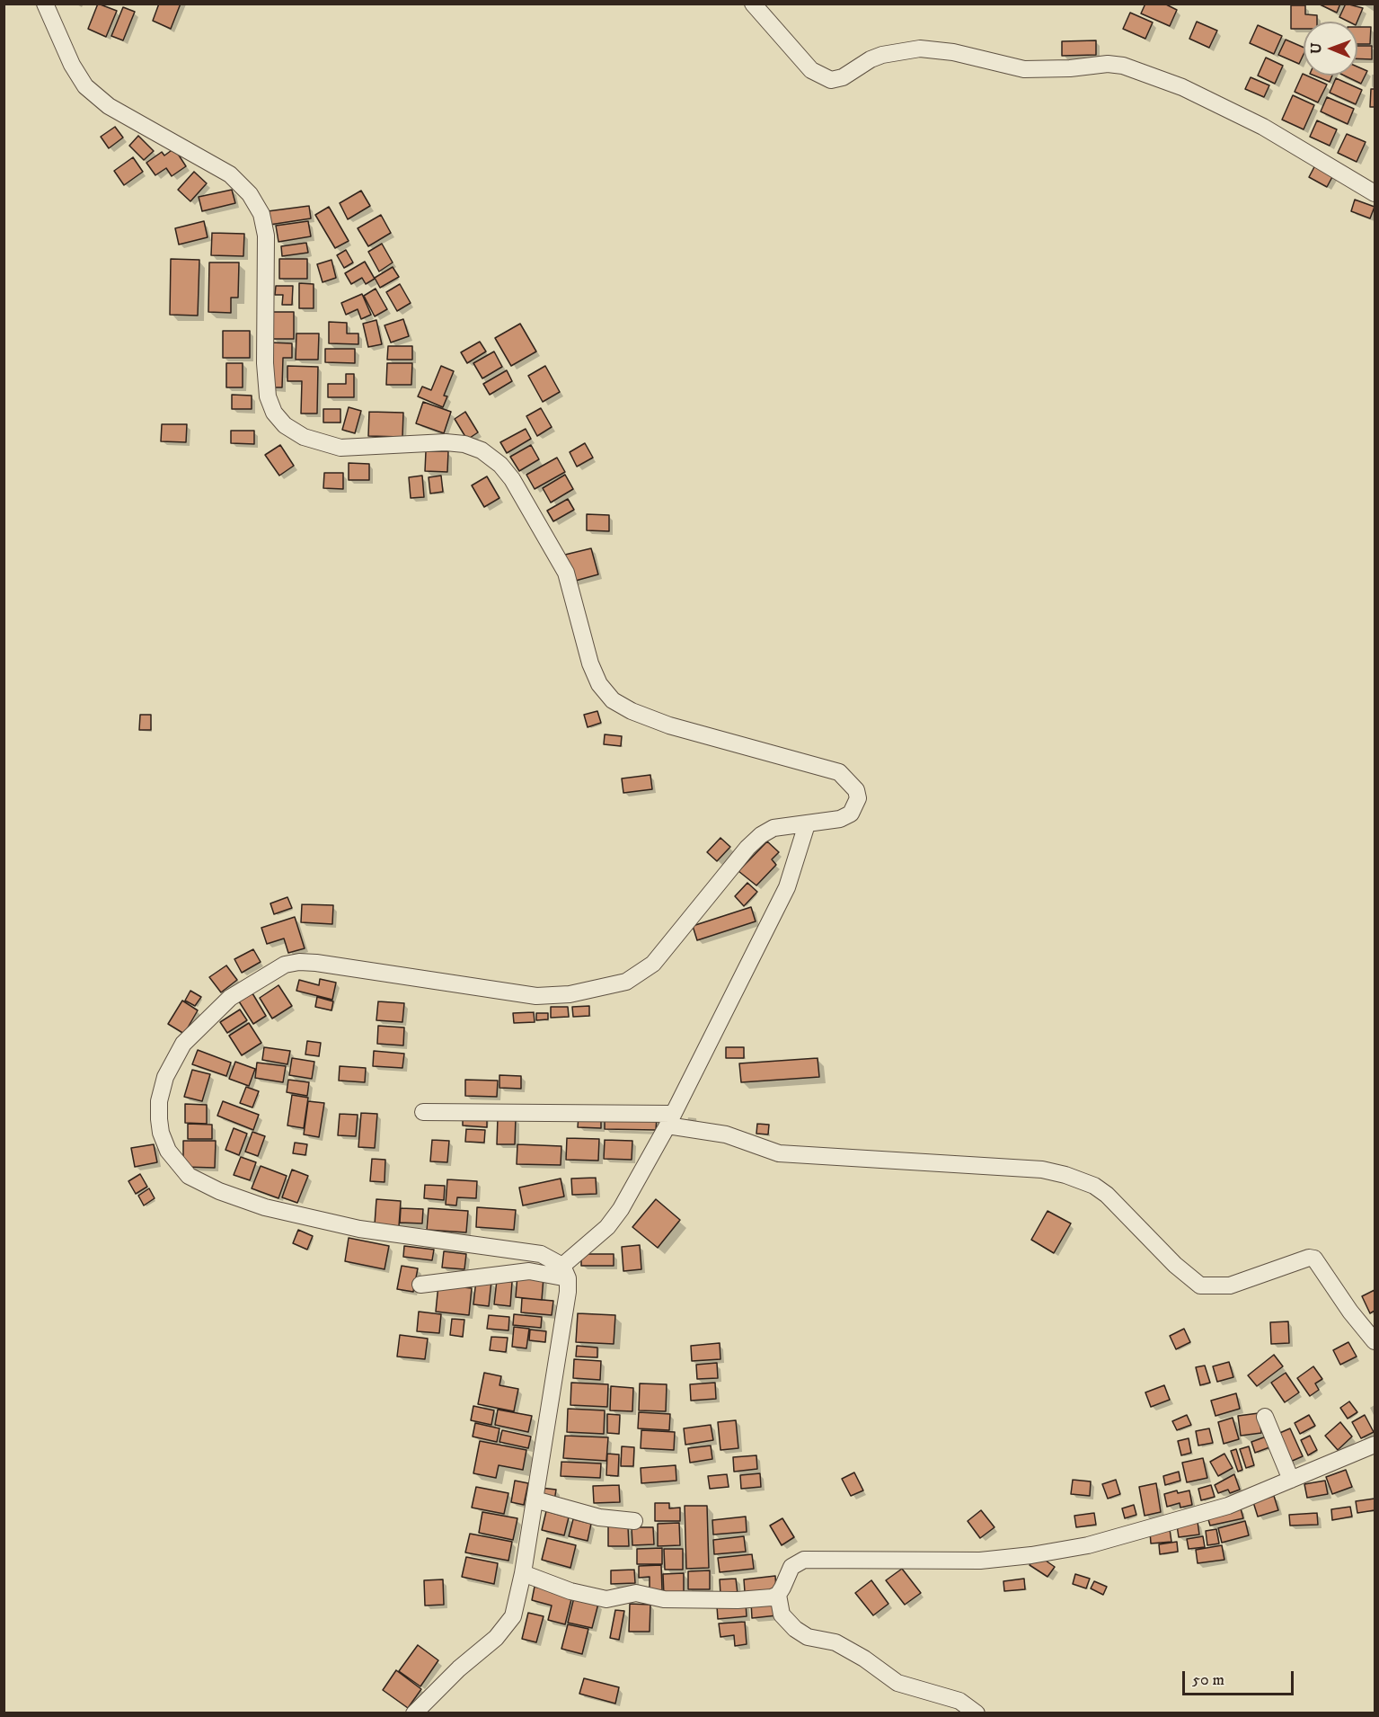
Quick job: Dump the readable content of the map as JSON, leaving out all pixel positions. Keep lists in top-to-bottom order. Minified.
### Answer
{"scale_bar":"50 m","north":"left"}
